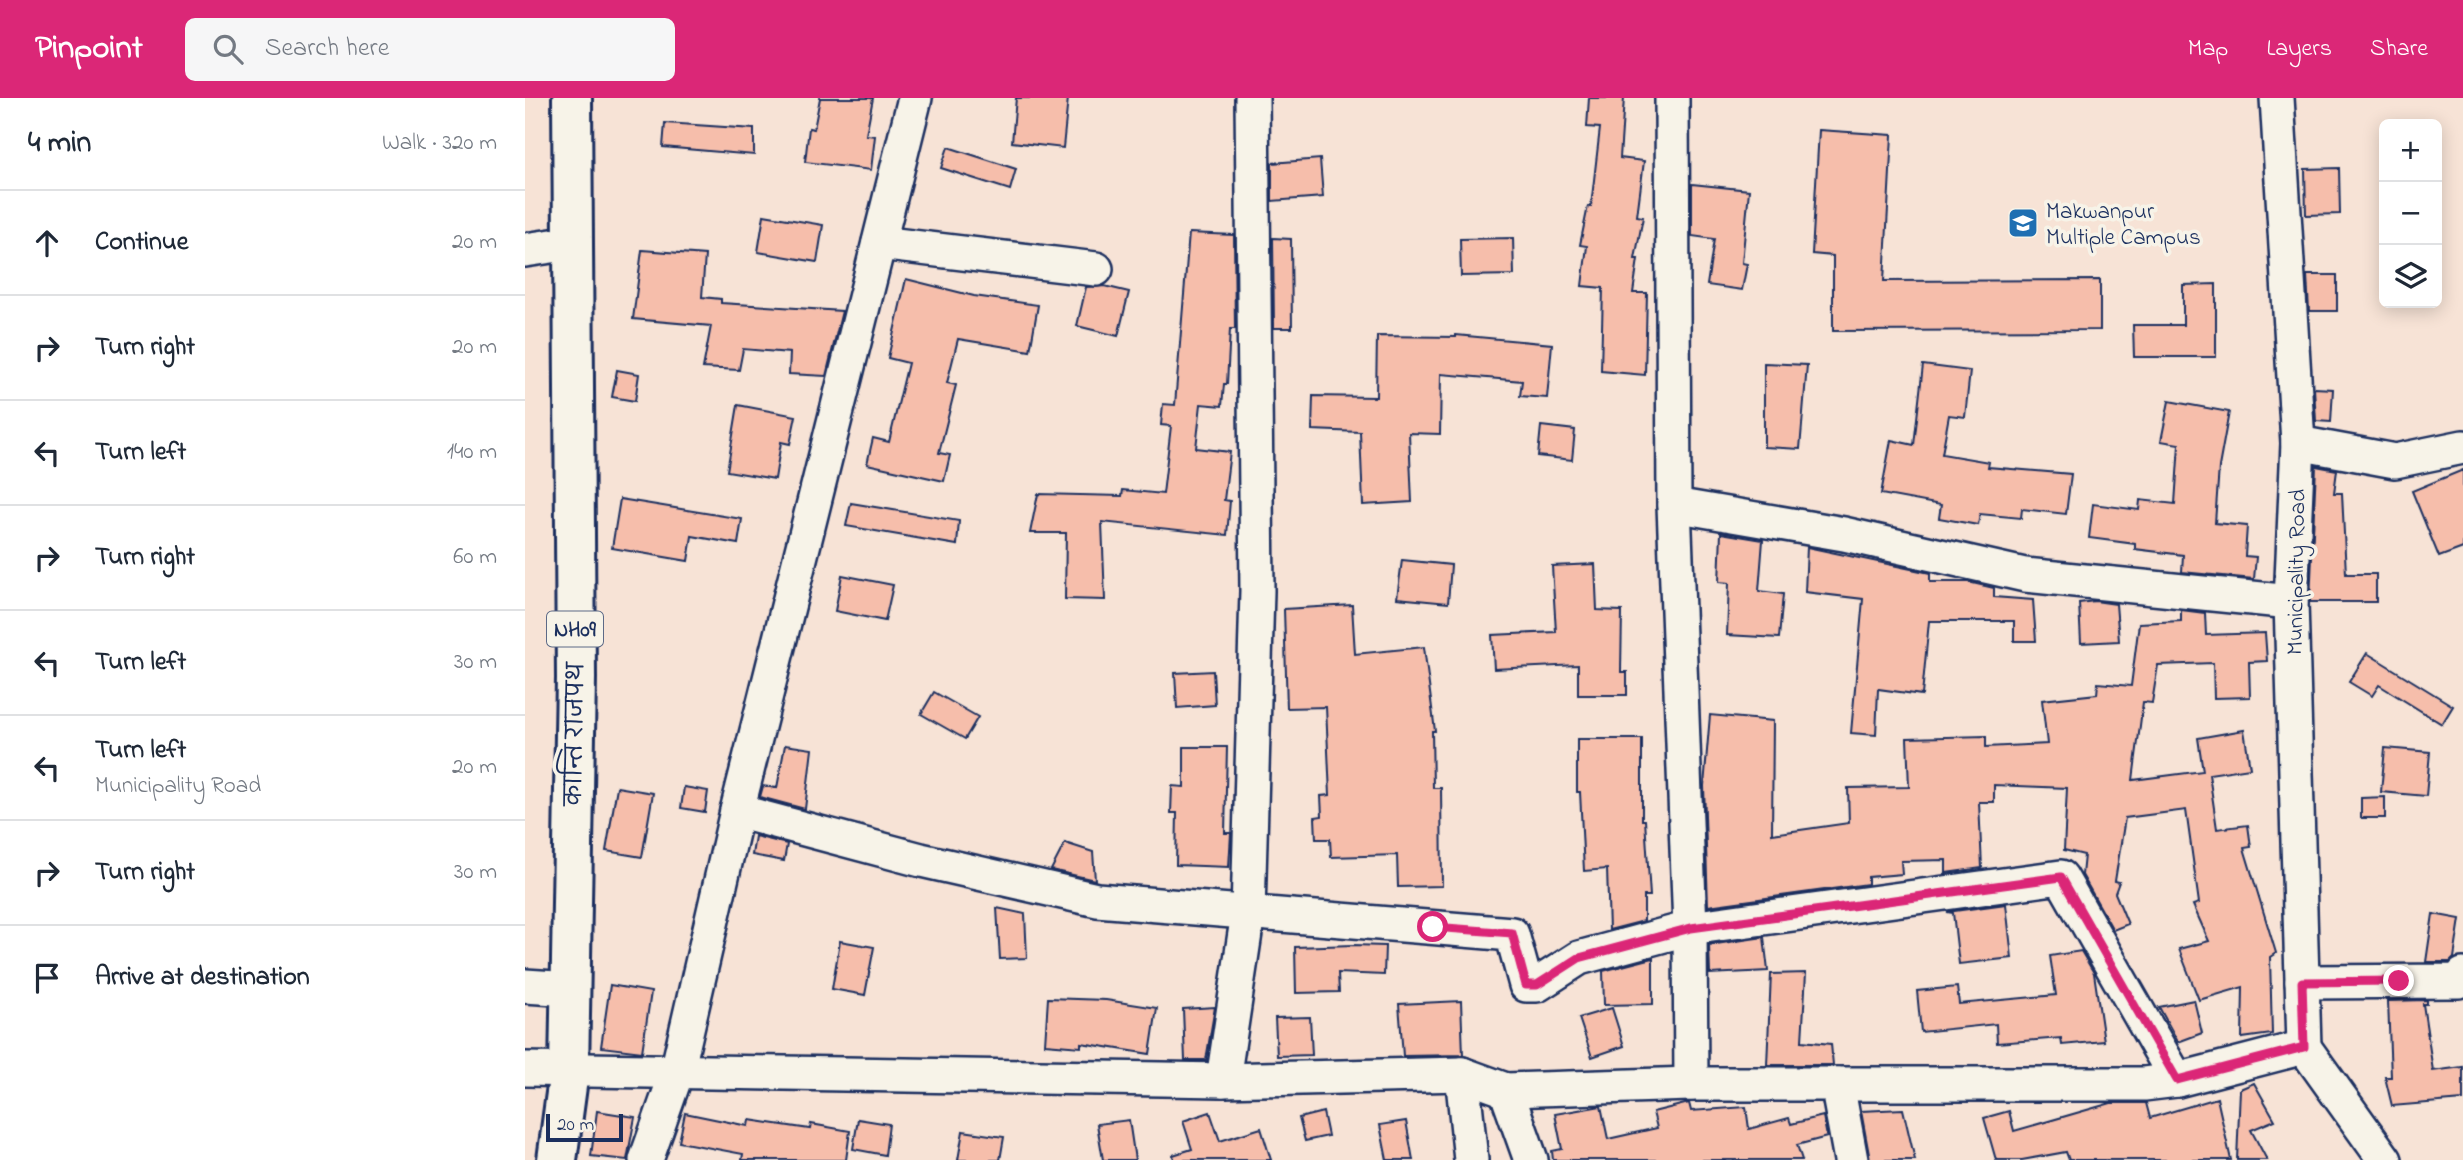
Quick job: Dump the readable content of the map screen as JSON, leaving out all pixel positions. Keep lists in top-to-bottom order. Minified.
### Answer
{"streets":{"main road":["NH09","कान्ति राजपथ"],"street":["Municipality Road"]},"places":{"school or university":["Makwanpur Multiple Campus"]},"scale_bar":"20 m","page":{"header":"Pinpoint","search":"Search here","nav":["Map","Layers","Share"],"heading":["4 min","Walk · 320 m"],"map_buttons":["+","−"],"list":[["Continue","20 m"],["Turn right","20 m"],["Turn left","140 m"],["Turn right","60 m"],["Turn left","30 m"],["Turn left","Municipality Road","20 m"],["Turn right","30 m"],"Arrive at destination"],"scale":"20 m"}}
